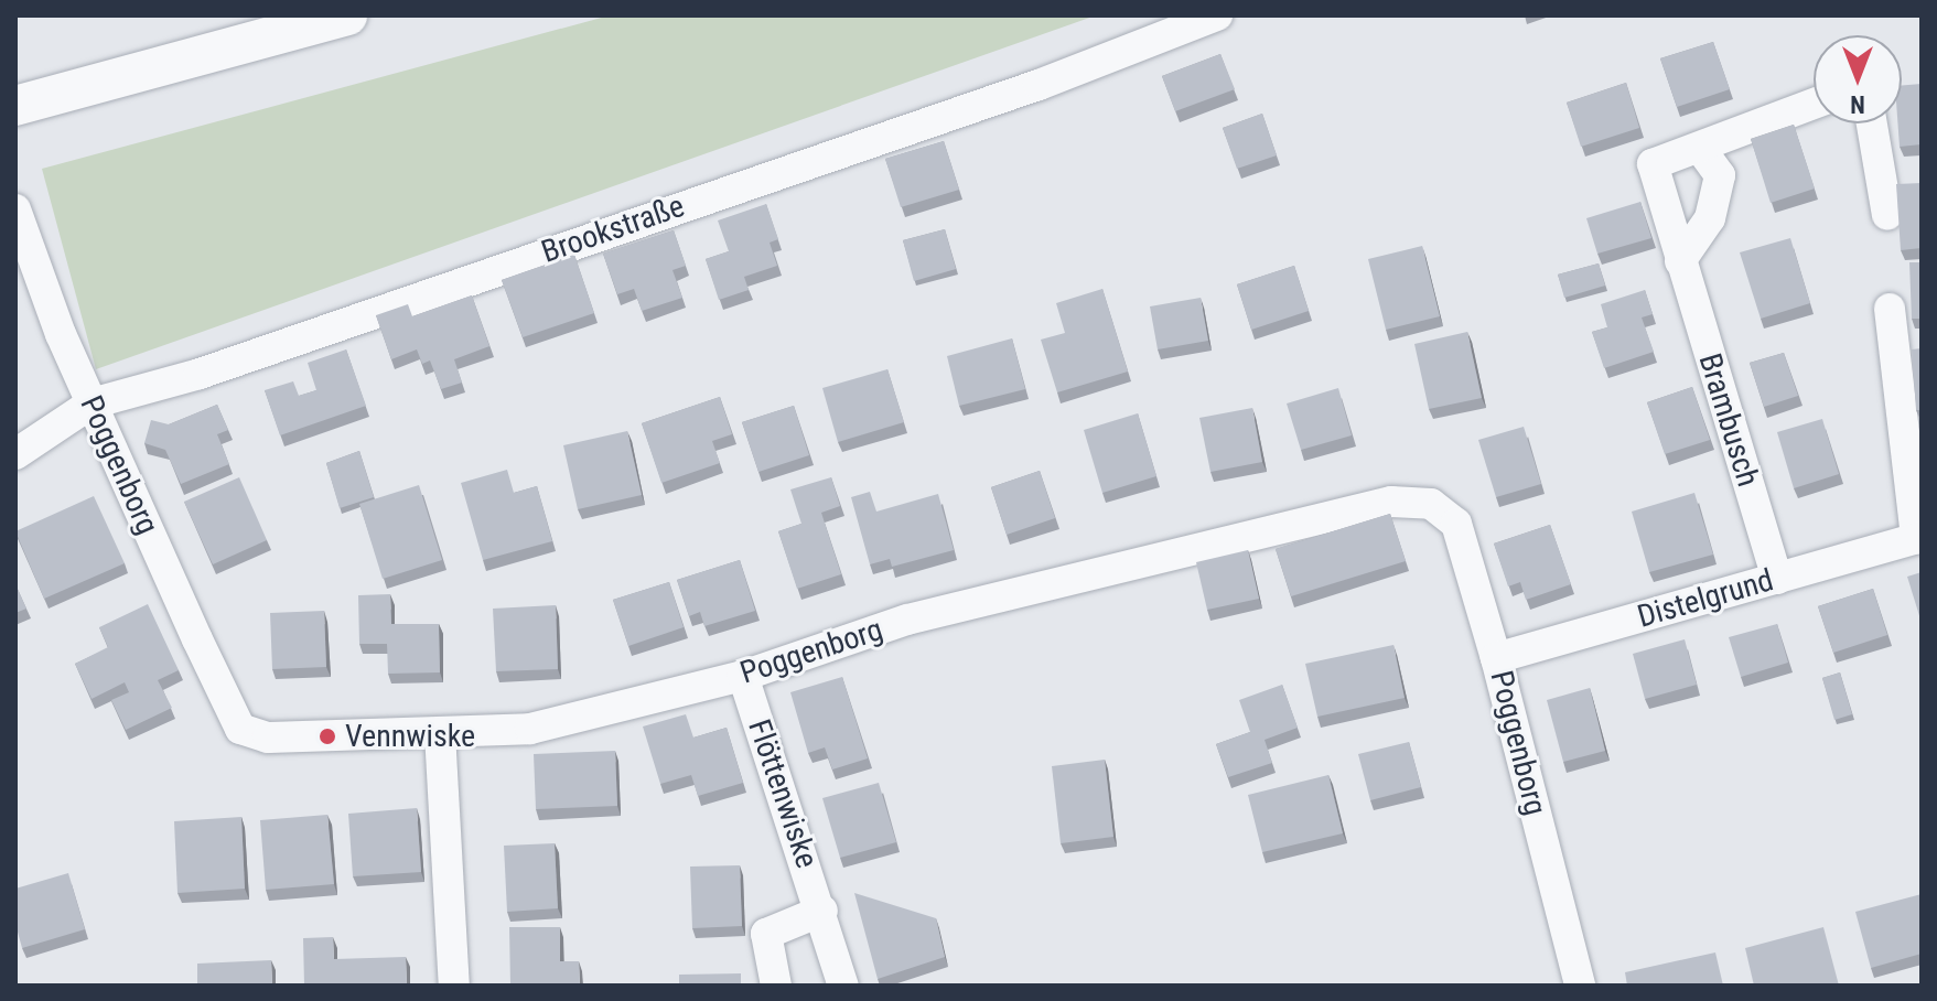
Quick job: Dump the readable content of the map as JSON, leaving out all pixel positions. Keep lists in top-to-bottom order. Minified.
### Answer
{"streets":{"street":["Brookstraße","Brambusch","Poggenborg","Distelgrund","Flöttenwiske"]},"crossings":[["Brookstraße","Poggenborg"],["Brambusch","Distelgrund"],["Poggenborg","Distelgrund"],["Poggenborg","Flöttenwiske"]],"places":["Vennwiske"],"north":"bottom"}
